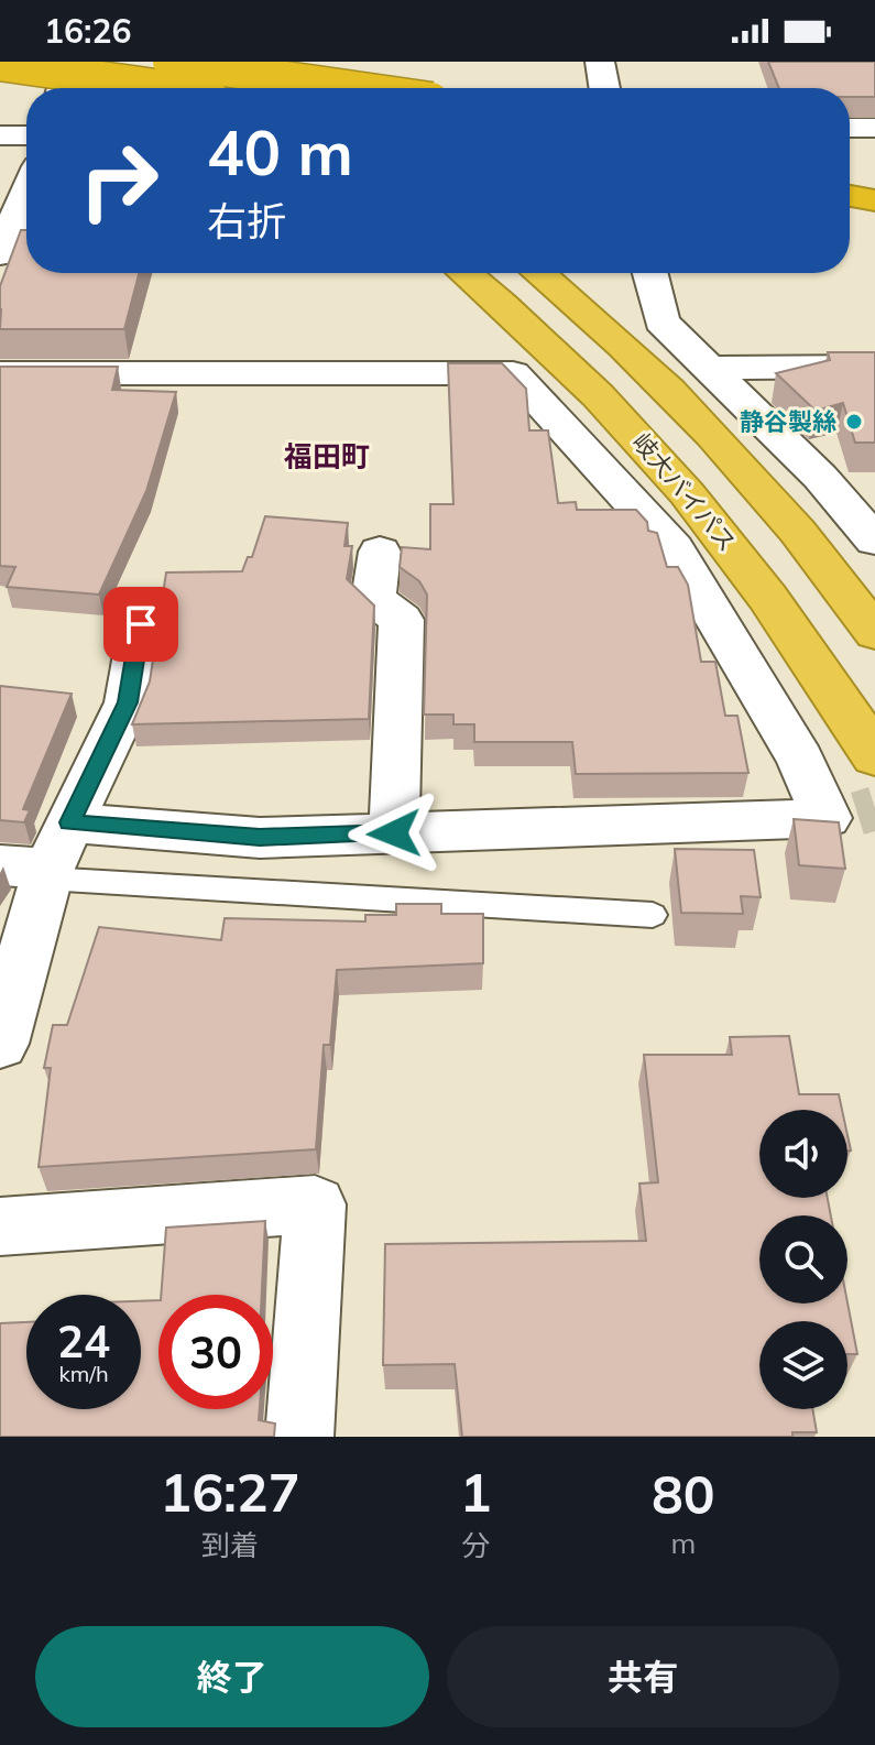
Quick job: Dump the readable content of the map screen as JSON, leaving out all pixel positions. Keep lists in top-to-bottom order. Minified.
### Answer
{"streets":{"highway":["岐大バイパス"]},"districts":["福田町"],"places":["静谷製絲"],"page":{"status":"16:26","turn":["40 m","右折"],"speed":"24 km/h","limit":"30","eta":["16:27","到着","1","分","80","m"],"buttons":["終了","共有"]}}
